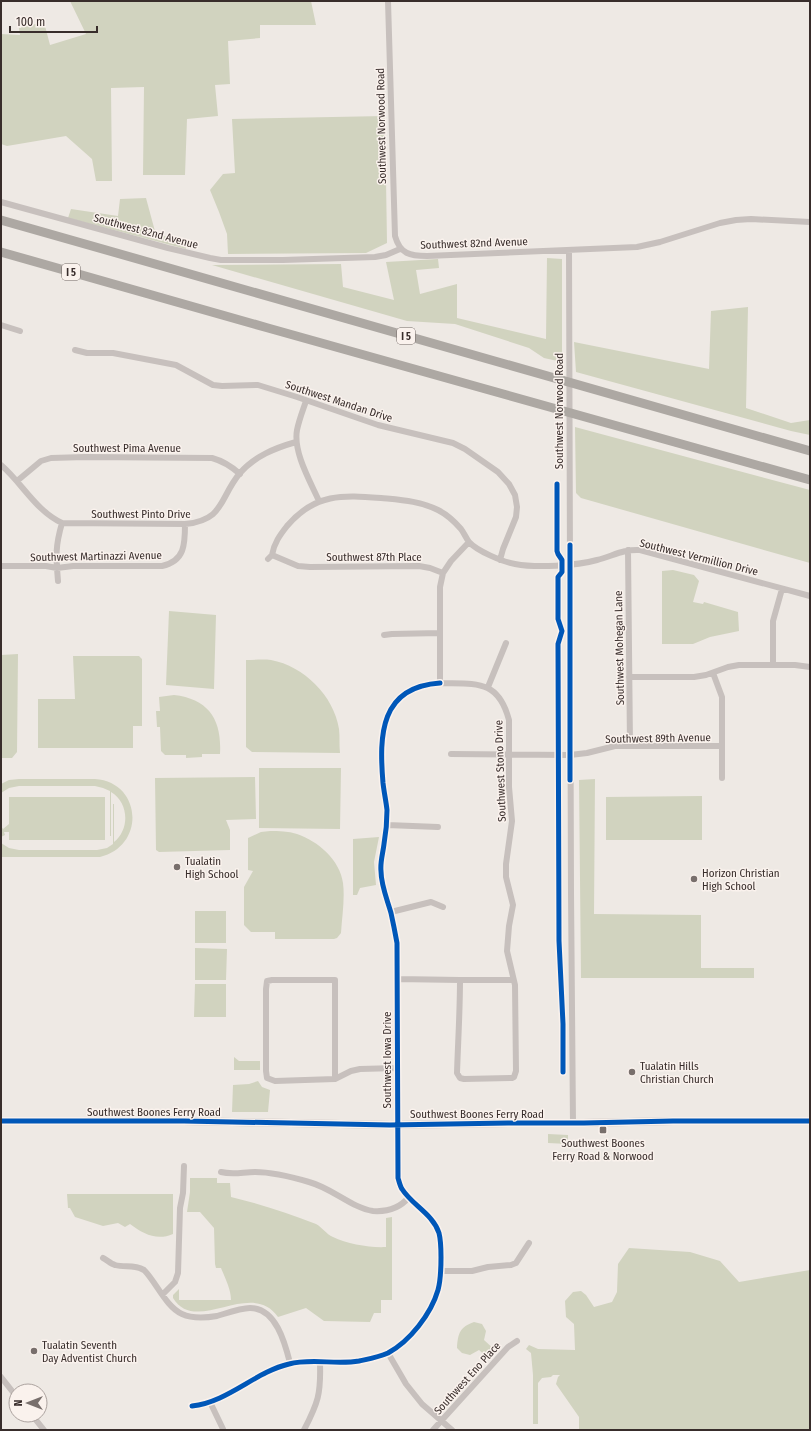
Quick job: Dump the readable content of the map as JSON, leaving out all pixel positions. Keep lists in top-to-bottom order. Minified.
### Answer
{"streets":{"highway":["I 5"],"main road":["Southwest Boones Ferry Road"],"street":["Southwest Norwood Road","Southwest 82nd Avenue","Southwest Mandan Drive","Southwest Pima Avenue","Southwest Pinto Drive","Southwest Martinazzi Avenue","Southwest 87th Place","Southwest Vermillion Drive","Southwest Mohegan Lane","Southwest 89th Avenue","Southwest Stono Drive","Southwest Iowa Drive","Southwest Eno Place"]},"crossings":[["Southwest Norwood Road","Southwest 82nd Avenue"],["Southwest Norwood Road","Southwest Vermillion Drive"],["Southwest Norwood Road","Southwest 89th Avenue"],["Southwest Norwood Road","Southwest Boones Ferry Road"],["Southwest Mandan Drive","Southwest Vermillion Drive"],["Southwest Pima Avenue","Southwest Pinto Drive"],["Southwest Pinto Drive","Southwest Martinazzi Avenue"],["Southwest 87th Place","Southwest Vermillion Drive"],["Southwest Vermillion Drive","Southwest Mohegan Lane"],["Southwest Mohegan Lane","Southwest 89th Avenue"],["Southwest 89th Avenue","Southwest Stono Drive"],["Southwest Iowa Drive","Southwest Boones Ferry Road"]],"places":{"other":["Tualatin High School","Horizon Christian High School","Tualatin Hills Christian Church","Tualatin Seventh Day Adventist Church"],"transit":["Southwest Boones Ferry Road & Norwood"]},"scale_bar":"100 m","north":"left"}
